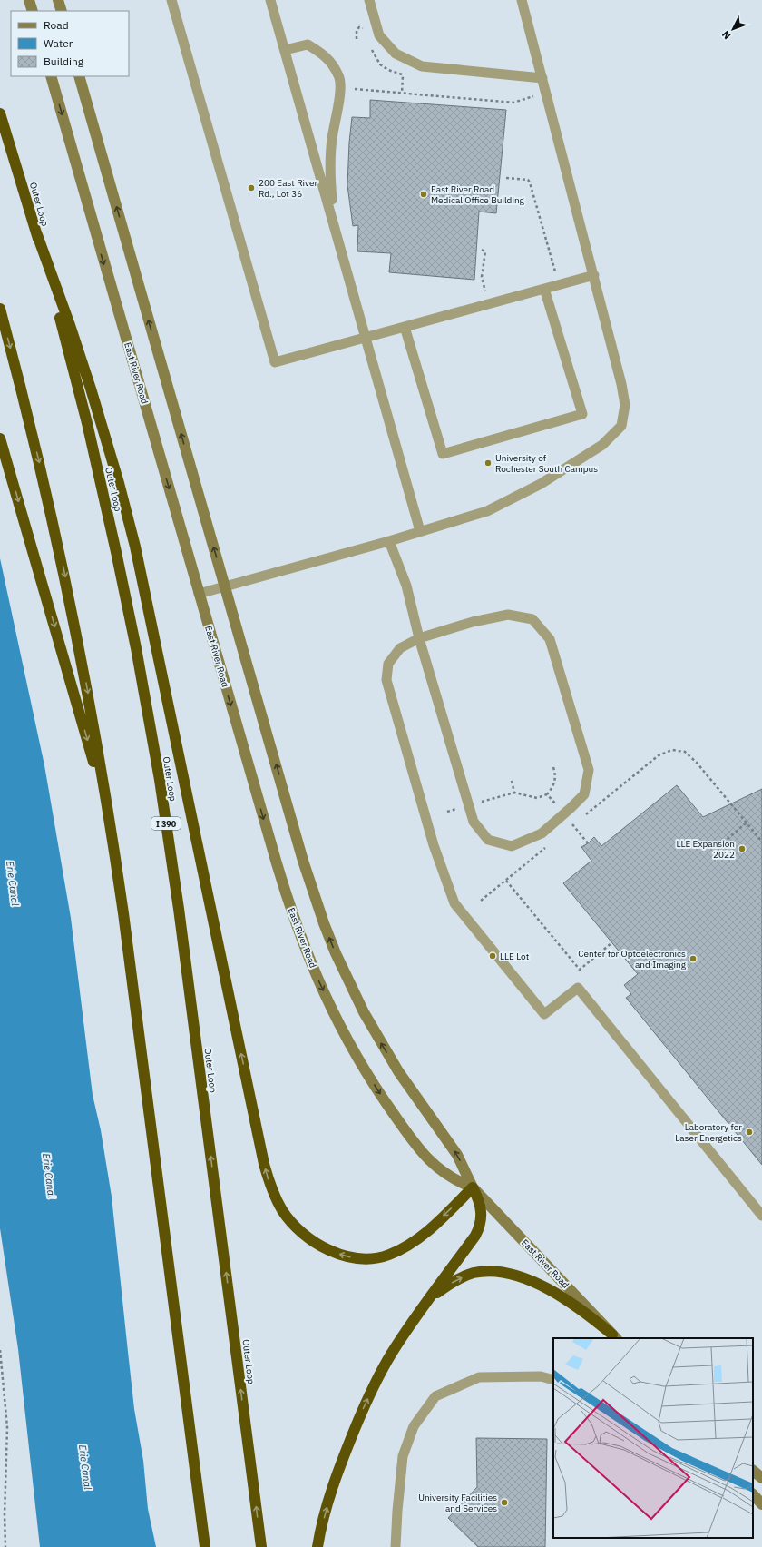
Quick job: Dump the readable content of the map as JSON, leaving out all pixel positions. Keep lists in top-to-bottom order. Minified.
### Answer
{"streets":{"highway":["Outer Loop","I 390"],"street":["East River Road"]},"water":["Erie Canal"],"places":["200 East River Rd., Lot 36","East River Road Medical Office Building","University of Rochester South Campus","LLE Expansion 2022","LLE Lot","Center for Optoelectronics and Imaging","Laboratory for Laser Energetics","University Facilities and Services"],"legend":["Road","Water","Building"],"north":"bottom left"}
